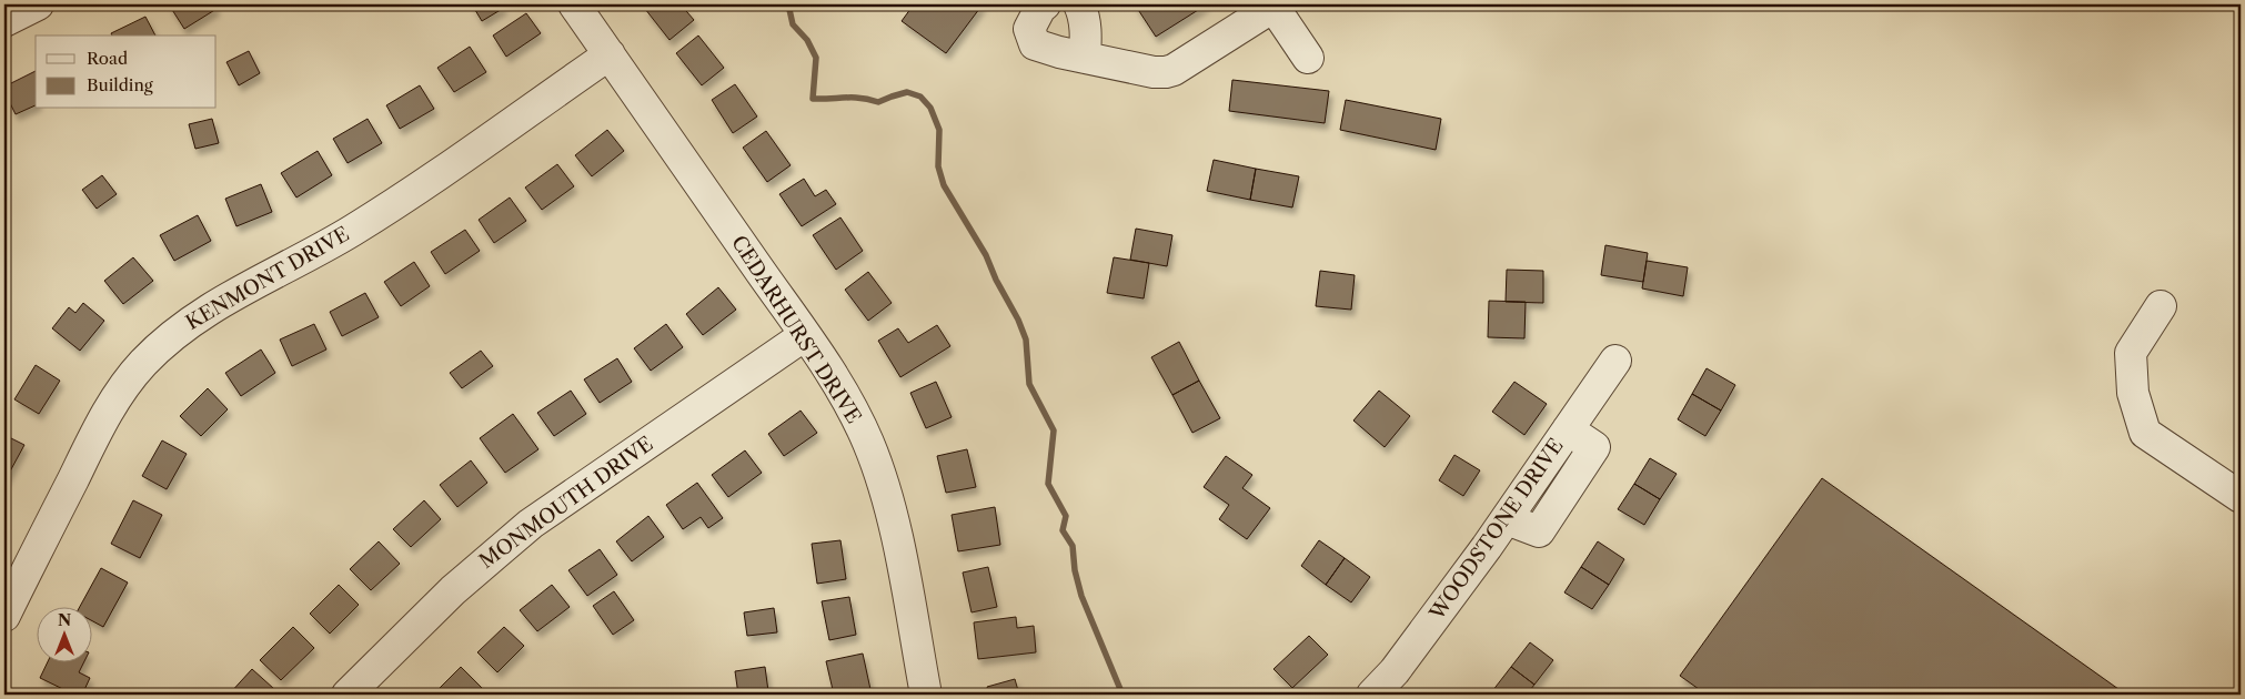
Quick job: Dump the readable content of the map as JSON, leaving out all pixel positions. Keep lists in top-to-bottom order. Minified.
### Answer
{"streets":{"street":["KENMONT DRIVE","CEDARHURST DRIVE","MONMOUTH DRIVE","WOODSTONE DRIVE"]},"crossings":[["KENMONT DRIVE","CEDARHURST DRIVE"],["CEDARHURST DRIVE","MONMOUTH DRIVE"]],"legend":["Road","Building"],"north":"top"}
